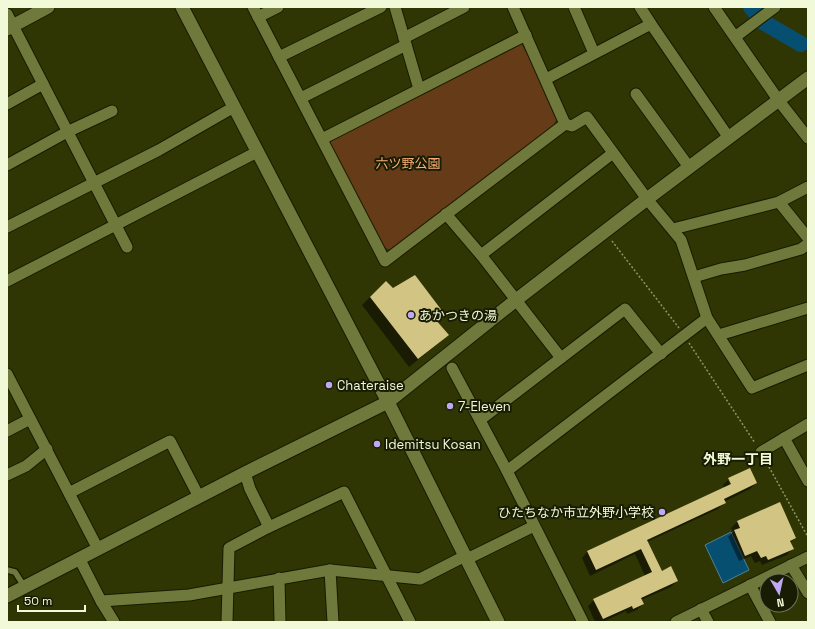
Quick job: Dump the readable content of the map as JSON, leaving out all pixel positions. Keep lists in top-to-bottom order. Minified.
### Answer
{"districts":["外野一丁目"],"parks":["六ツ野公園"],"places":["あかつきの湯","Chateraise","7-Eleven","Idemitsu Kosan","ひたちなか市立外野小学校"],"scale_bar":"50 m","north":"bottom"}
